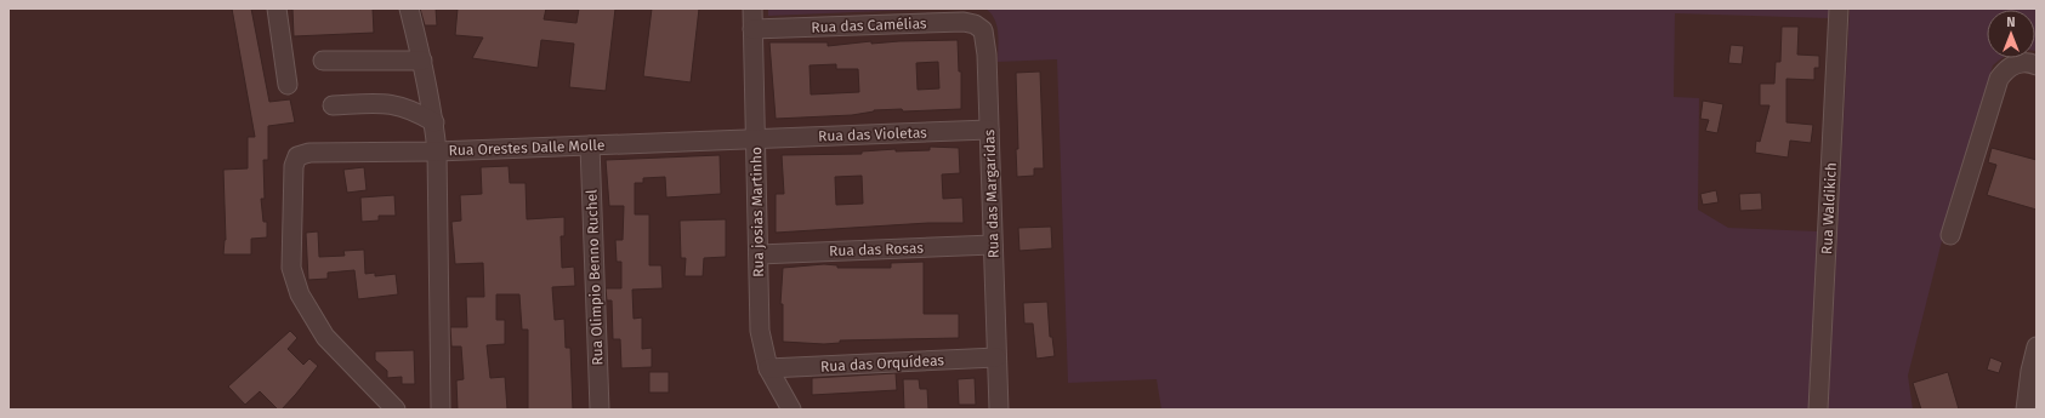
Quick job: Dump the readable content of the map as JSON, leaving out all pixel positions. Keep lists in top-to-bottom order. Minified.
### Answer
{"streets":{"street":["Rua das Camélias","Rua das Violetas","Rua Orestes Dalle Molle","Rua das Margaridas","Rua Waldikich","Rua josias Martinho","Rua das Rosas","Rua Olimpio Benno Ruchel","Rua das Orquídeas"]},"crossings":[["Rua das Camélias","Rua das Margaridas"],["Rua das Camélias","Rua josias Martinho"],["Rua das Violetas","Rua Orestes Dalle Molle"],["Rua das Violetas","Rua das Margaridas"],["Rua das Violetas","Rua josias Martinho"],["Rua Orestes Dalle Molle","Rua josias Martinho"],["Rua Orestes Dalle Molle","Rua Olimpio Benno Ruchel"],["Rua das Margaridas","Rua das Rosas"],["Rua das Margaridas","Rua das Orquídeas"],["Rua josias Martinho","Rua das Rosas"],["Rua josias Martinho","Rua das Orquídeas"]],"north":"top"}
